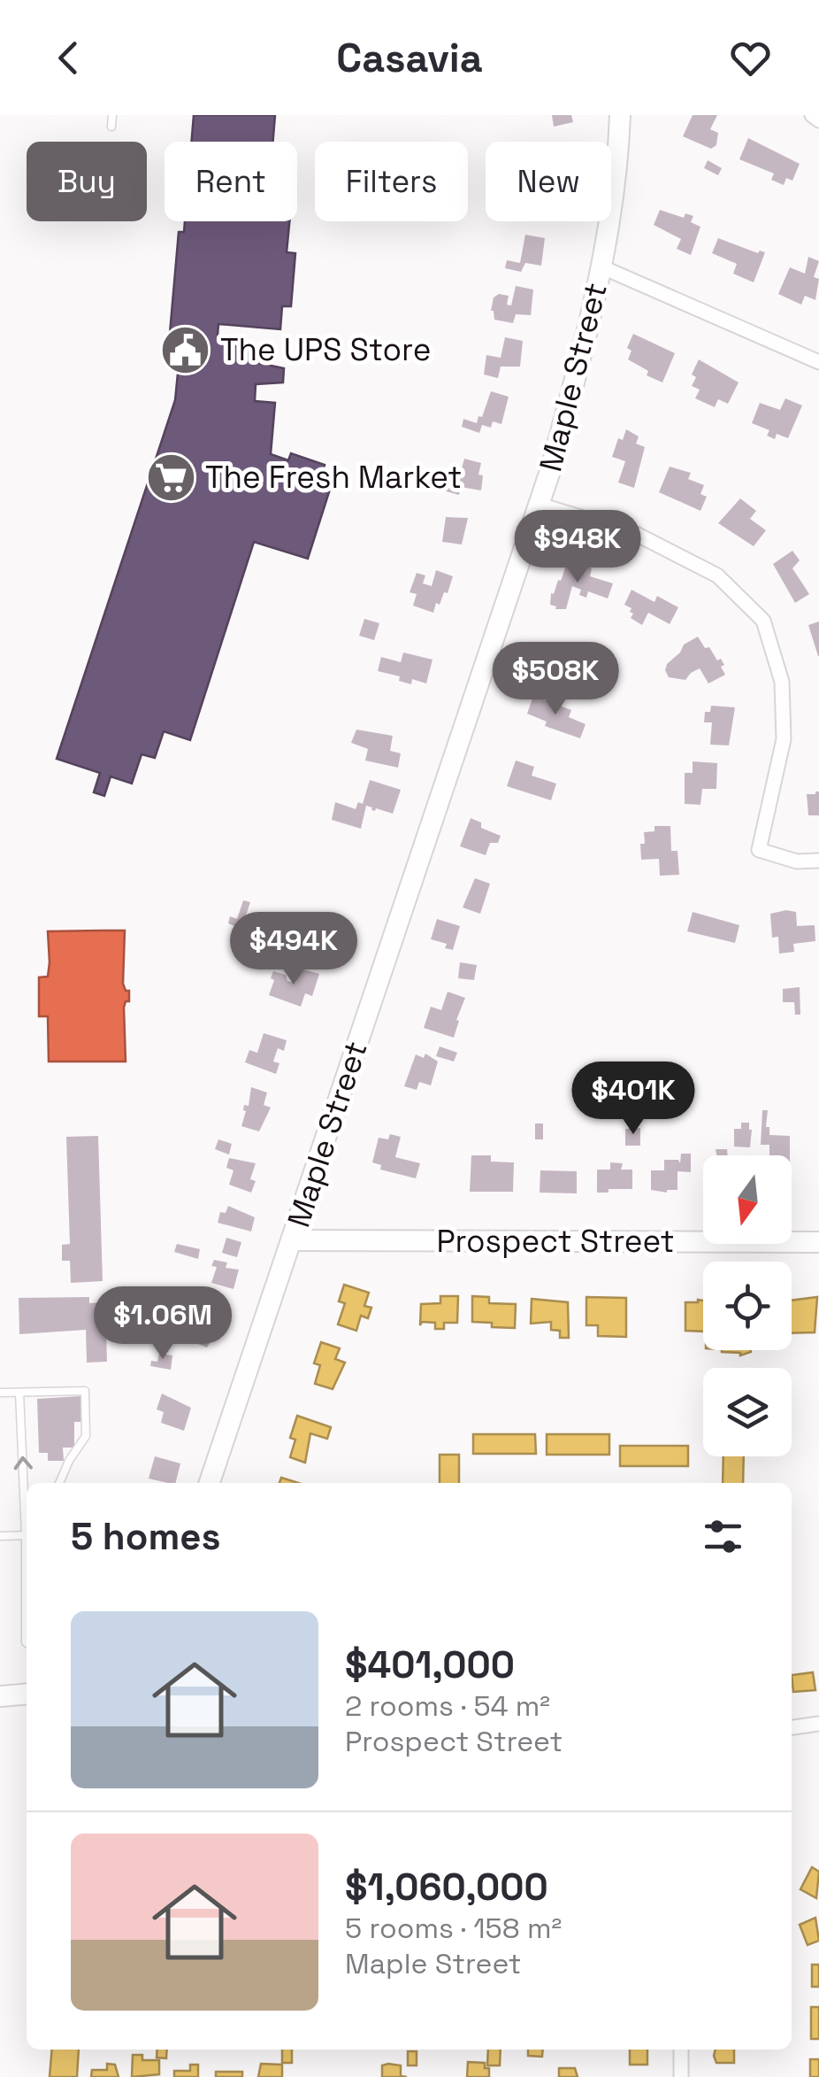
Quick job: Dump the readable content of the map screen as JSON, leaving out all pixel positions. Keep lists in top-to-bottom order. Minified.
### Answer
{"streets":{"main road":["Maple Street","Prospect Street"]},"crossings":[["Maple Street","Prospect Street"]],"places":{"public building":["The UPS Store"],"supermarket":["The Fresh Market"]},"north":"bottom","page":{"header":"Casavia","chip":["Buy","Rent","Filters","New"],"price":["$948K","$508K","$494K","$401K","$1.06M"],"heading":"5 homes","list":[{"name":"$401,000","note":"2 rooms · 54 m² · Prospect Street"},{"name":"$1,060,000","note":"5 rooms · 158 m² · Maple Street"}]}}
